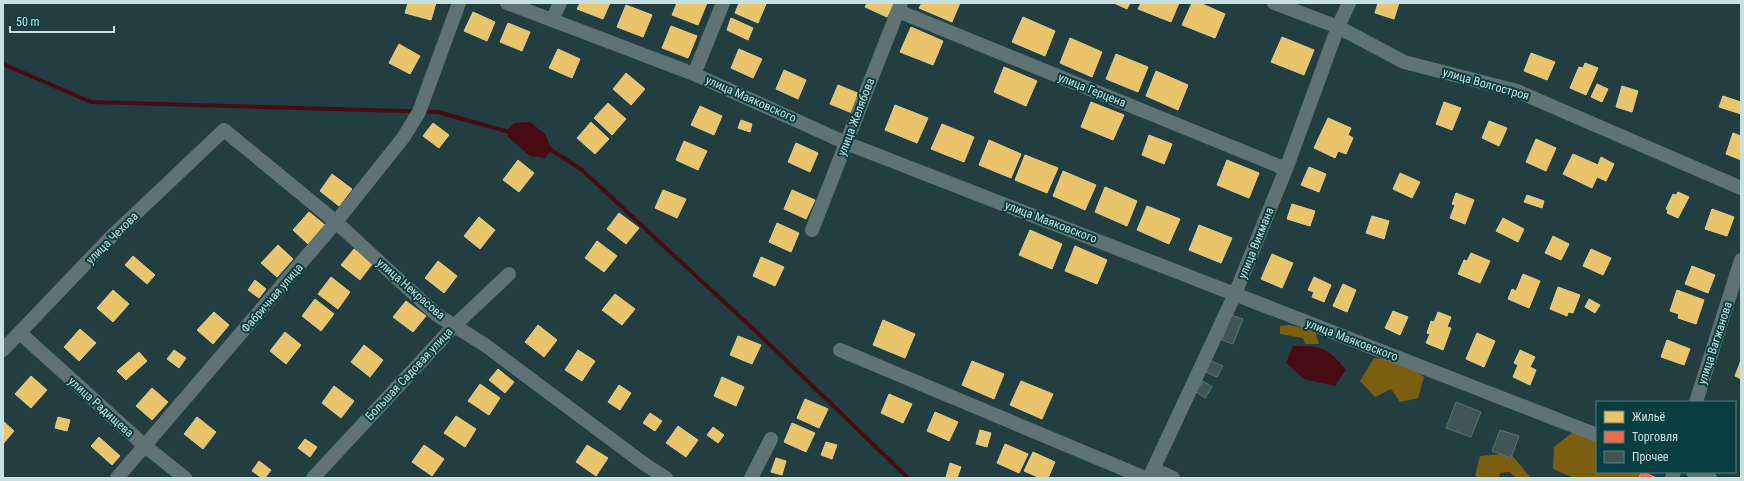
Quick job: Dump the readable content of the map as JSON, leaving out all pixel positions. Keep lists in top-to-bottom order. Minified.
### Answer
{"streets":{"street":["улица Волгостроя","улица Герцена","улица Маяковского","улица Желябова","улица Чехова","улица Викмана","улица Некрасова","Фабричная улица","улица Вагжанова","Большая Садовая улица","улица Радищева"]},"crossings":[["улица Волгостроя","улица Викмана"],["улица Герцена","улица Желябова"],["улица Герцена","улица Викмана"],["улица Маяковского","улица Желябова"],["улица Маяковского","улица Викмана"],["улица Чехова","улица Некрасова"],["улица Чехова","улица Радищева"],["улица Некрасова","Фабричная улица"],["улица Некрасова","Большая Садовая улица"],["Фабричная улица","улица Радищева"]],"legend":["Жильё","Торговля","Прочее"],"scale_bar":"50 m"}
